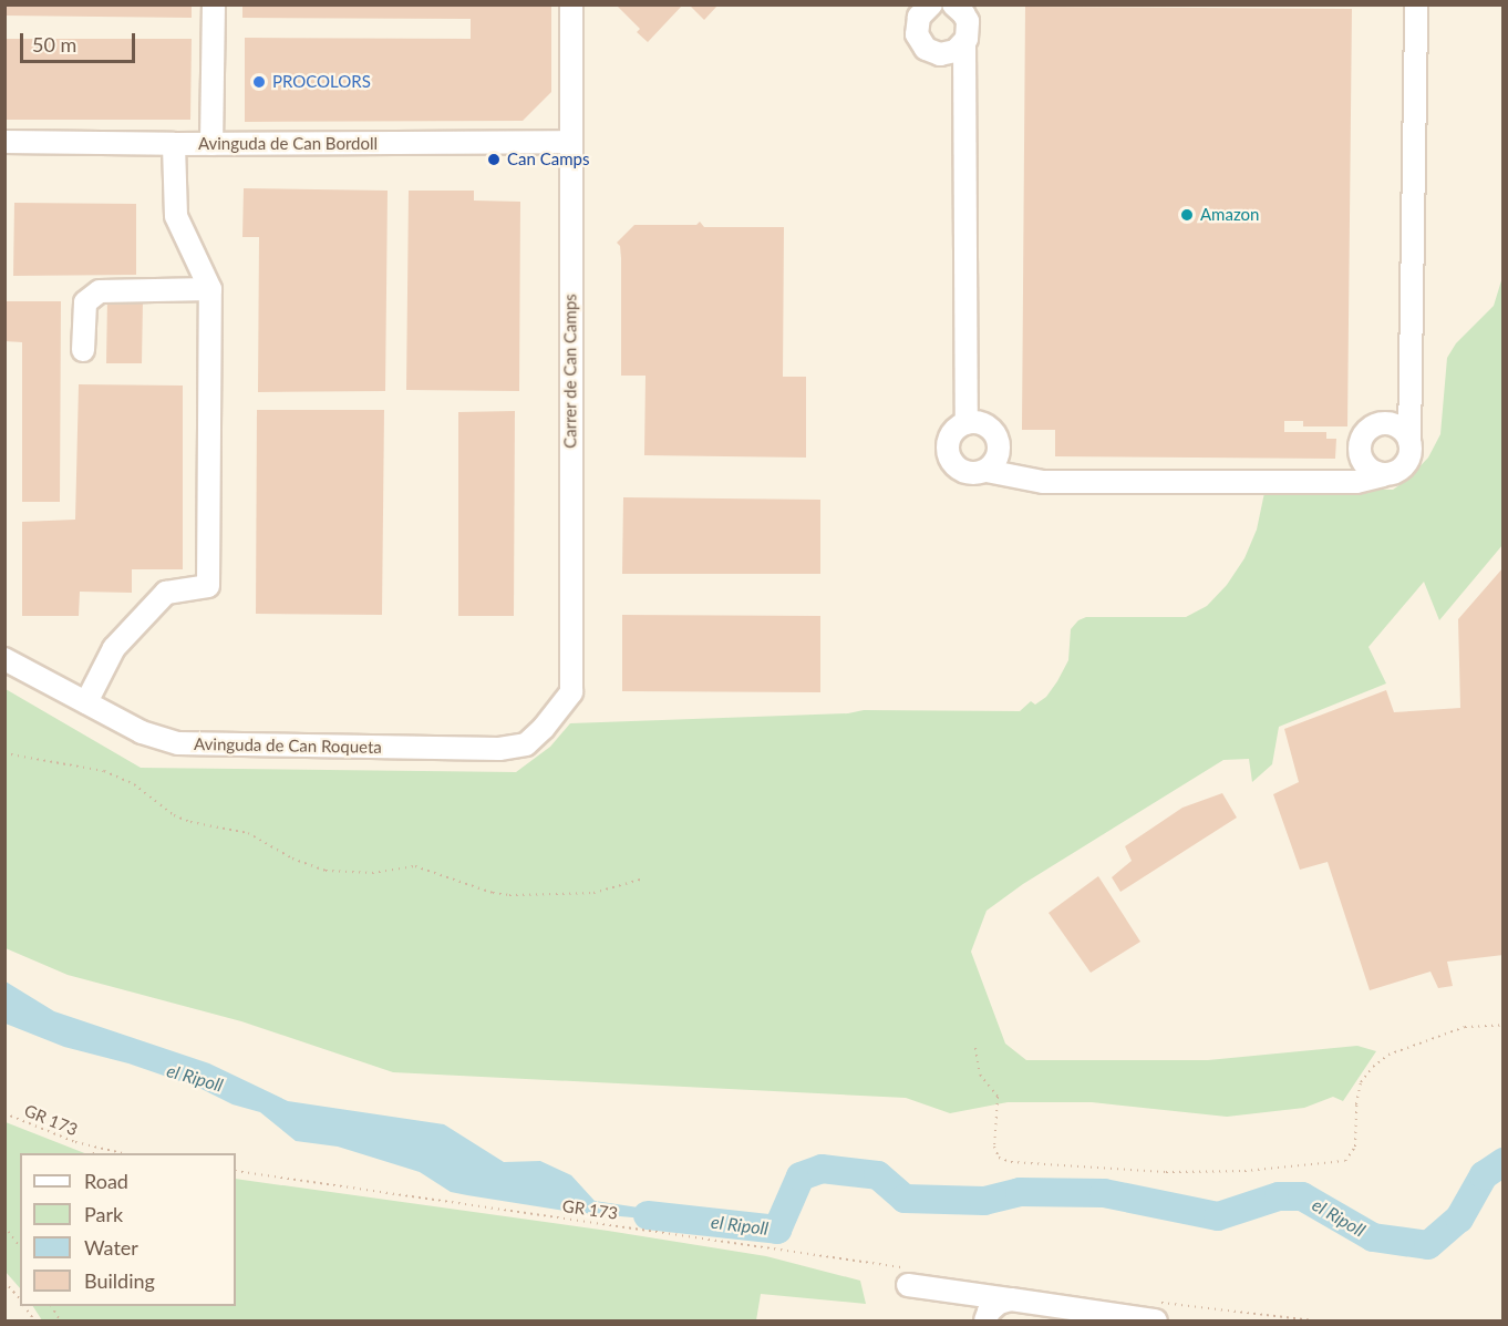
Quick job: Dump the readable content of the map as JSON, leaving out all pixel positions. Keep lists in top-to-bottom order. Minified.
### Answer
{"streets":{"street":["Avinguda de Can Bordoll","Carrer de Can Camps","Avinguda de Can Roqueta"],"path":["GR 173"]},"crossings":[["Avinguda de Can Bordoll","Carrer de Can Camps"],["Carrer de Can Camps","Avinguda de Can Roqueta"]],"water":["el Ripoll"],"places":["PROCOLORS","Can Camps","Amazon"],"legend":["Road","Park","Water","Building"],"scale_bar":"50 m"}
